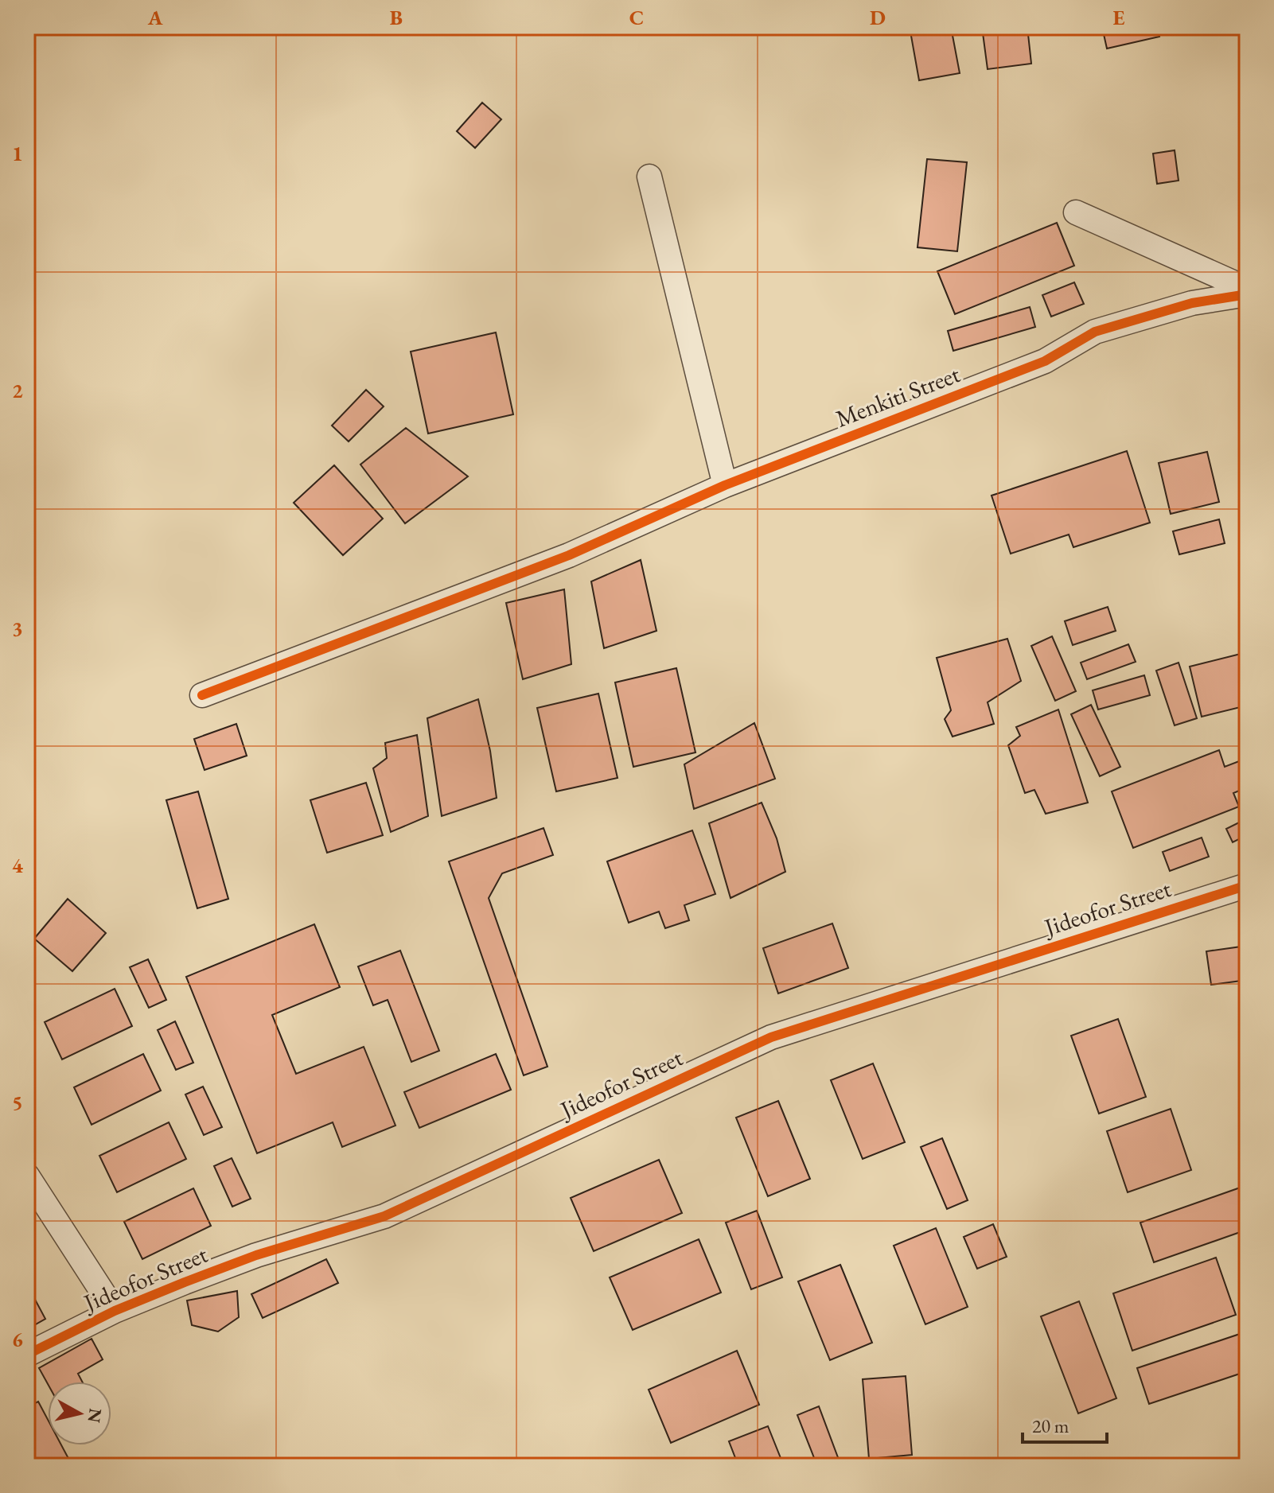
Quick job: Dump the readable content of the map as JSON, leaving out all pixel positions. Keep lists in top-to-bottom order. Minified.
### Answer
{"streets":{"street":["Menkiti Street","Jideofor Street"]},"scale_bar":"20 m","north":"right","grid":{"columns":["A","B","C","D","E"],"rows":["1","2","3","4","5","6"]}}
